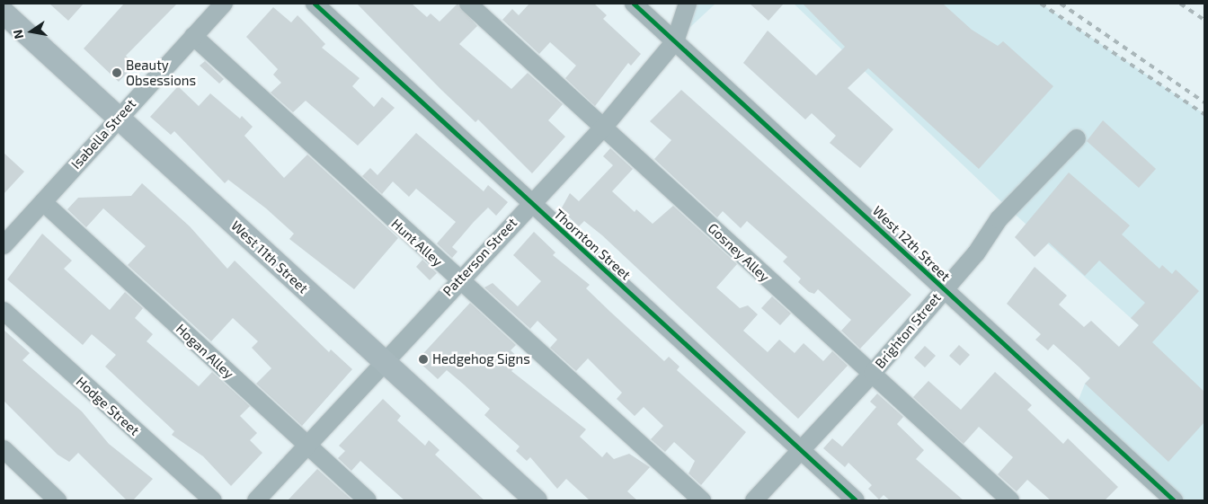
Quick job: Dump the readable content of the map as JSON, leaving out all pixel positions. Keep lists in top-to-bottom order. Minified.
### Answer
{"streets":{"main road":["West 11th Street"],"street":["Isabella Street","Hunt Alley","West 12th Street","Thornton Street","Gosney Alley","Patterson Street","Brighton Street","Hogan Alley","Hodge Street"]},"crossings":[["Isabella Street","Hunt Alley"],["Isabella Street","West 11th Street"],["Isabella Street","Hogan Alley"],["Hunt Alley","Patterson Street"],["West 12th Street","Patterson Street"],["West 12th Street","Brighton Street"],["Thornton Street","Patterson Street"],["Thornton Street","Brighton Street"],["Gosney Alley","Patterson Street"],["Gosney Alley","Brighton Street"],["West 11th Street","Patterson Street"],["Patterson Street","Hogan Alley"]],"places":["Beauty Obsessions","Hedgehog Signs"],"north":"left"}
